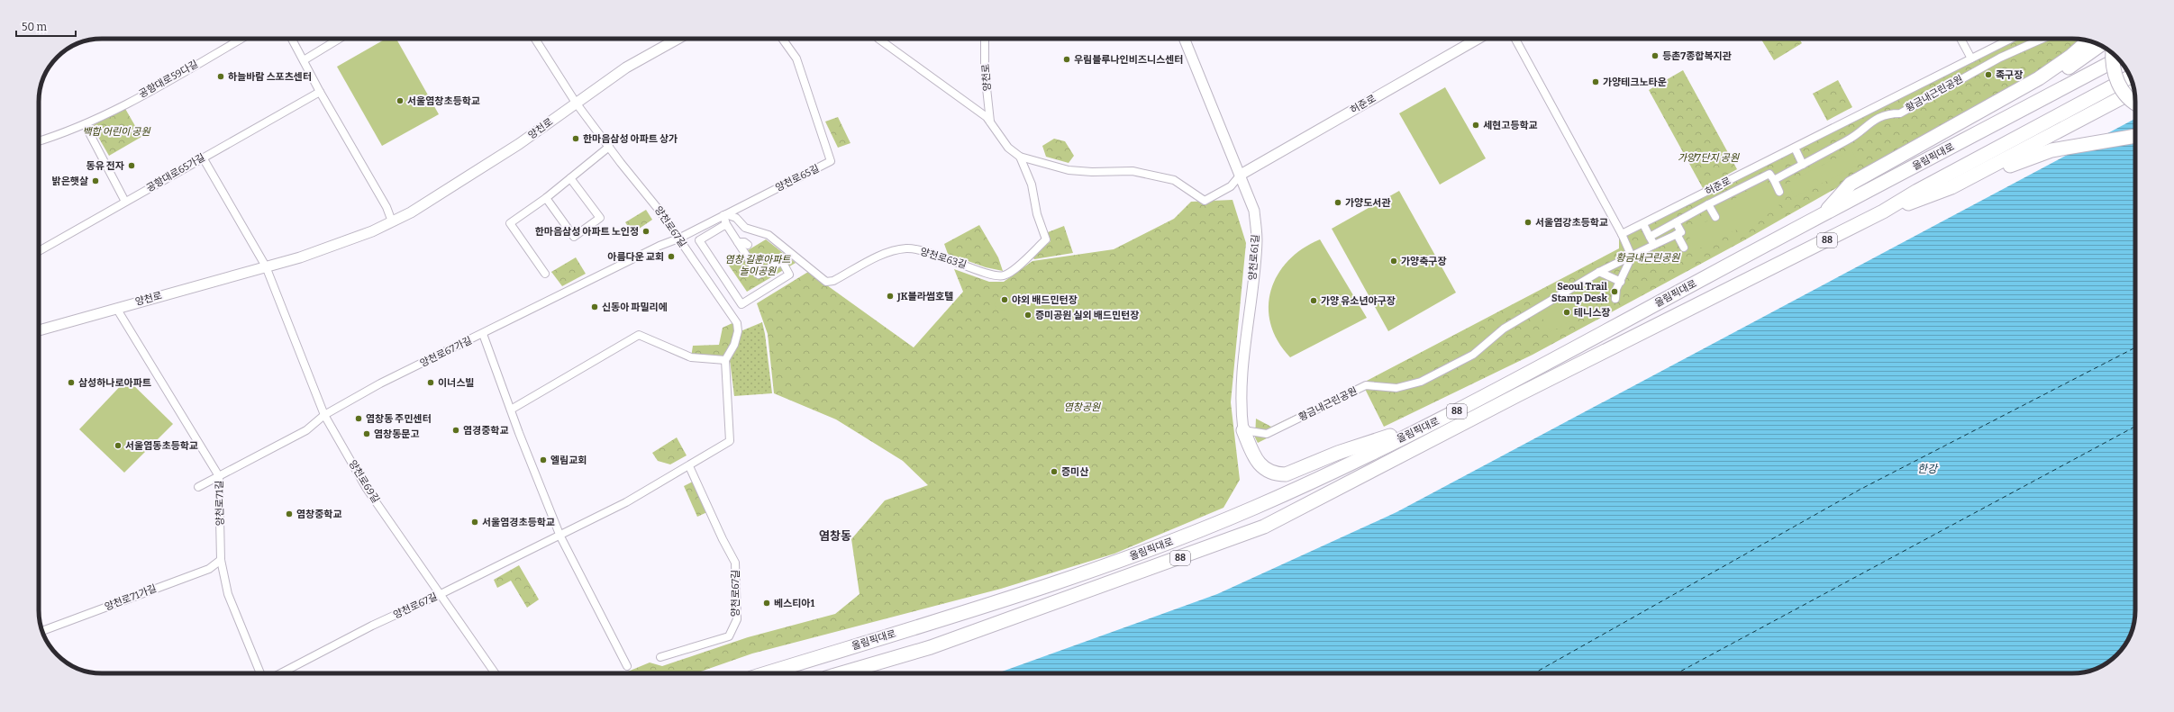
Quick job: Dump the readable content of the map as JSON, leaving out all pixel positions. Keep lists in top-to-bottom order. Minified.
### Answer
{"streets":{"highway":["올림픽대로","88"],"main road":["양천로","허준로","양천로61길"],"street":["공항대로59다길","황금내근린공원","공항대로65가길","양천로65길","양천로67길","양천로63길","양천로67가길","양천로69길","양천로71길","양천로71가길"]},"crossings":[["양천로","양천로67길"],["양천로","양천로63길"],["양천로","양천로69길"],["양천로","양천로71길"],["황금내근린공원","양천로61길"],["허준로","양천로61길"],["허준로","양천로63길"],["양천로65길","양천로67길"],["양천로65길","양천로63길"],["양천로65길","양천로67가길"],["양천로67길","양천로67가길"],["양천로67길","양천로69길"],["양천로61길","양천로63길"],["양천로67가길","양천로69길"],["양천로67가길","양천로71길"],["양천로71길","양천로71가길"]],"districts":["염창동"],"water":["한강"],"parks":["백합 어린이 공원","가양7단지 공원","황금내근린공원","염창 길훈아파트 놀이공원","염창공원"],"places":["등촌7종합복지관","우림블루나인비즈니스센터","족구장","하늘바람 스포츠센터","가양테크노타운","서울염창초등학교","세현고등학교","한마음삼성 아파트 상가","동유 전자","밝은햇살","가양도서관","서울염강초등학교","한마음삼성 아파트 노인정","아름다운 교회","가양축구장","Seoul Trail Stamp Desk","JK블라썸호텔","야외 배드민턴장","가양 유소년야구장","신동아 파밀리에","테니스장","증미공원 실외 배드민턴장","삼성하나로아파트","이너스빌","염창동 주민센터","염경중학교","염창동문고","서울염동초등학교","엘림교회","증미산","염창중학교","서울염경초등학교","베스티아1"],"scale_bar":"50 m"}
